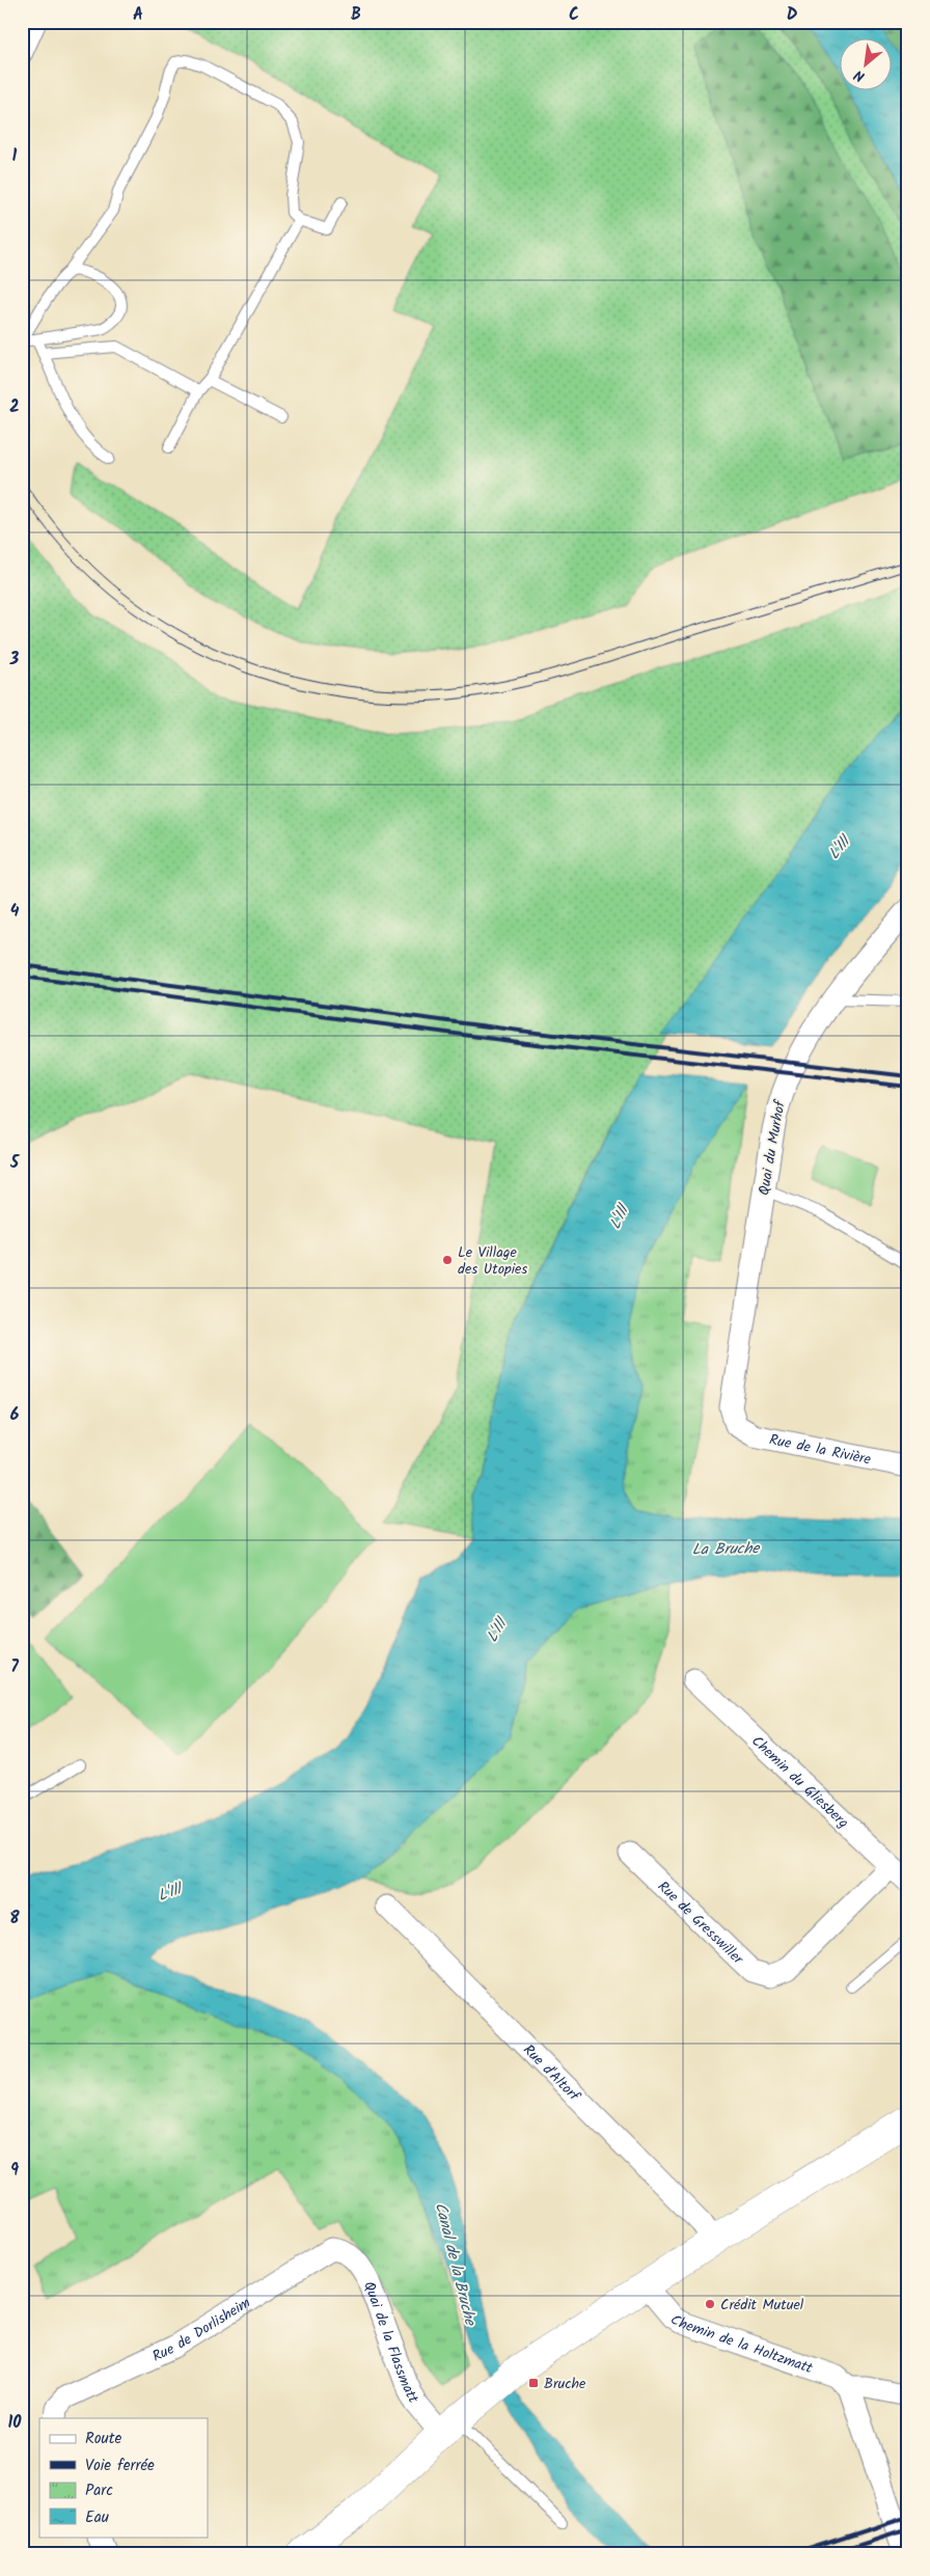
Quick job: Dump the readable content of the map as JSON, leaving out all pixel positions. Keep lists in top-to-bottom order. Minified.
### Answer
{"streets":{"street":["Quai du Murhof","Rue de la Rivière","Chemin du Gliesberg","Rue de Gresswiller","Rue d'Altorf","Rue de Dorlisheim","Chemin de la Holtzmatt","Quai de la Flassmatt"]},"crossings":[["Quai du Murhof","Rue de la Rivière"],["Chemin du Gliesberg","Rue de Gresswiller"],["Rue de Dorlisheim","Quai de la Flassmatt"]],"water":["L'Ill","La Bruche","Canal de la Bruche"],"places":{"other":["Le Village des Utopies","Crédit Mutuel"],"transit":["Bruche"]},"legend":["Route","Voie ferrée","Parc","Eau"],"north":"bottom left","grid":{"columns":["A","B","C","D"],"rows":["1","2","3","4","5","6","7","8","9","10"]}}
